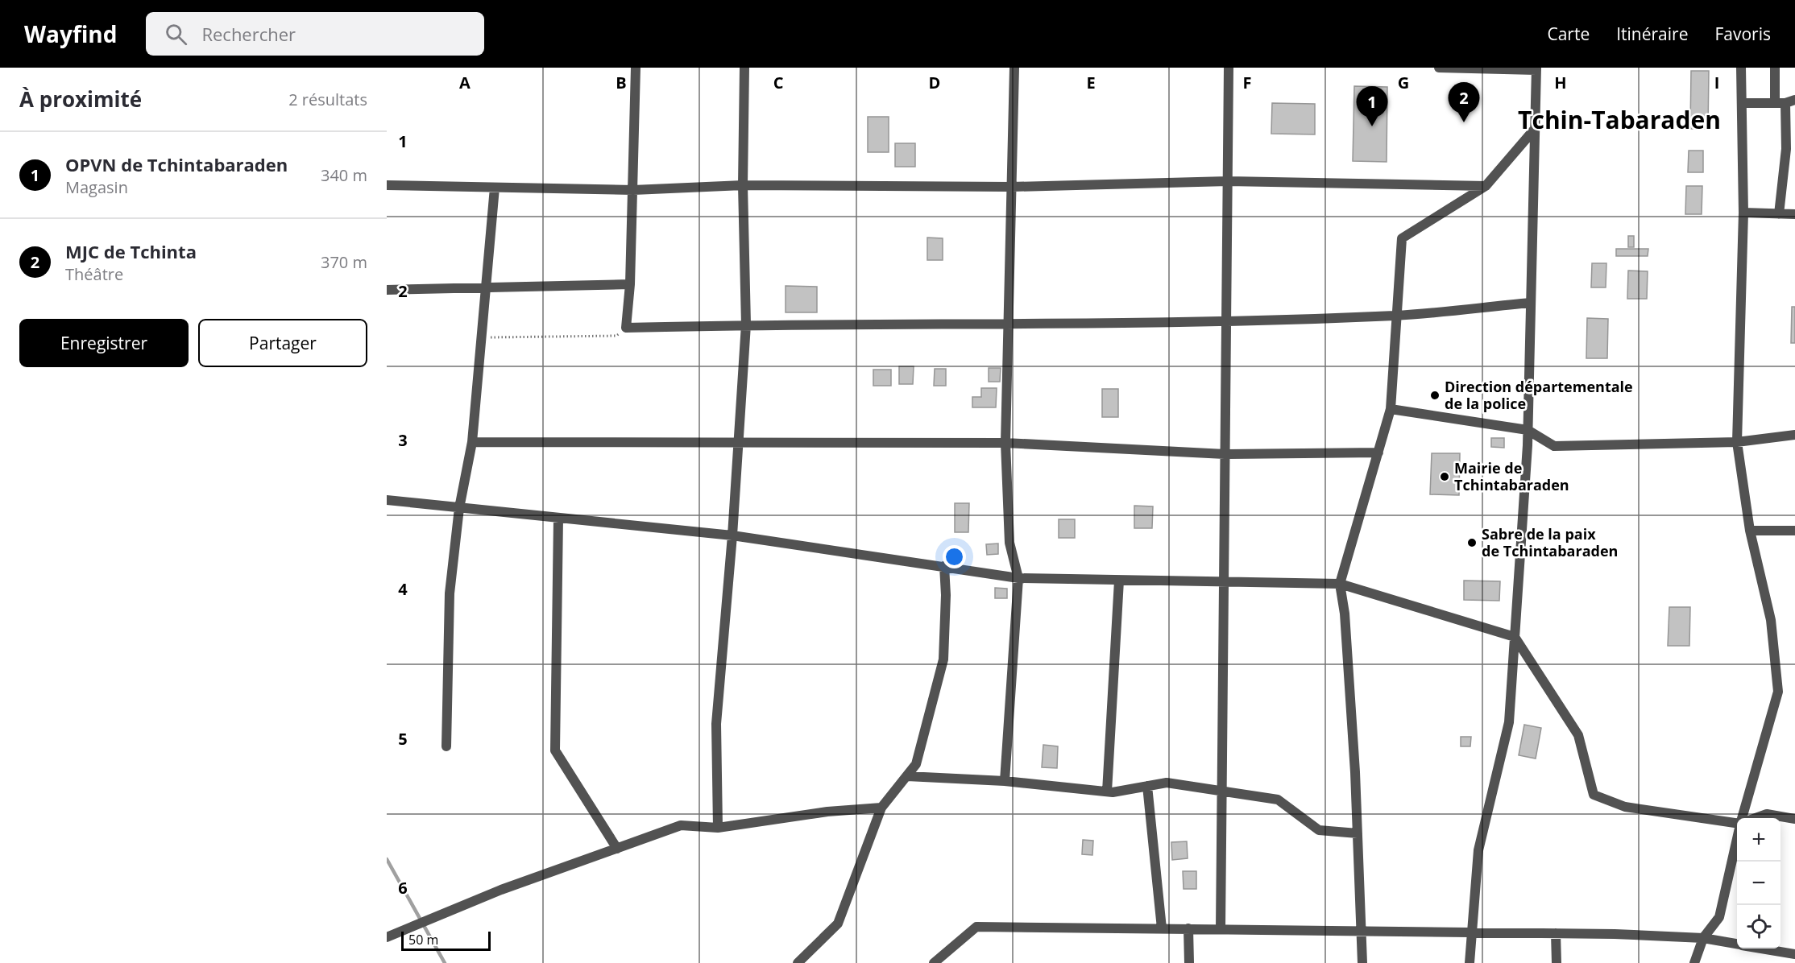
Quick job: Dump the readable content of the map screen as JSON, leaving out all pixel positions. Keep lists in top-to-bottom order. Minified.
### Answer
{"districts":["Tchin-Tabaraden"],"places":["Direction départementale de la police","Mairie de Tchintabaraden","Sabre de la paix de Tchintabaraden"],"scale_bar":"50 m","page":{"header":"Wayfind","search":"Rechercher","nav":["Carte","Itinéraire","Favoris"],"heading":["À proximité","2 résultats"],"pins":["2","1"],"list":[{"mark":"1","name":"OPVN de Tchintabaraden","note":"Magasin","value":"340 m"},{"mark":"2","name":"MJC de Tchinta","note":"Théâtre","value":"370 m"}],"buttons":["Enregistrer","Partager"],"map_buttons":["+","−"],"scale":"50 m"},"grid":{"columns":["A","B","C","D","E","F","G","H","I"],"rows":["1","2","3","4","5","6"]}}
